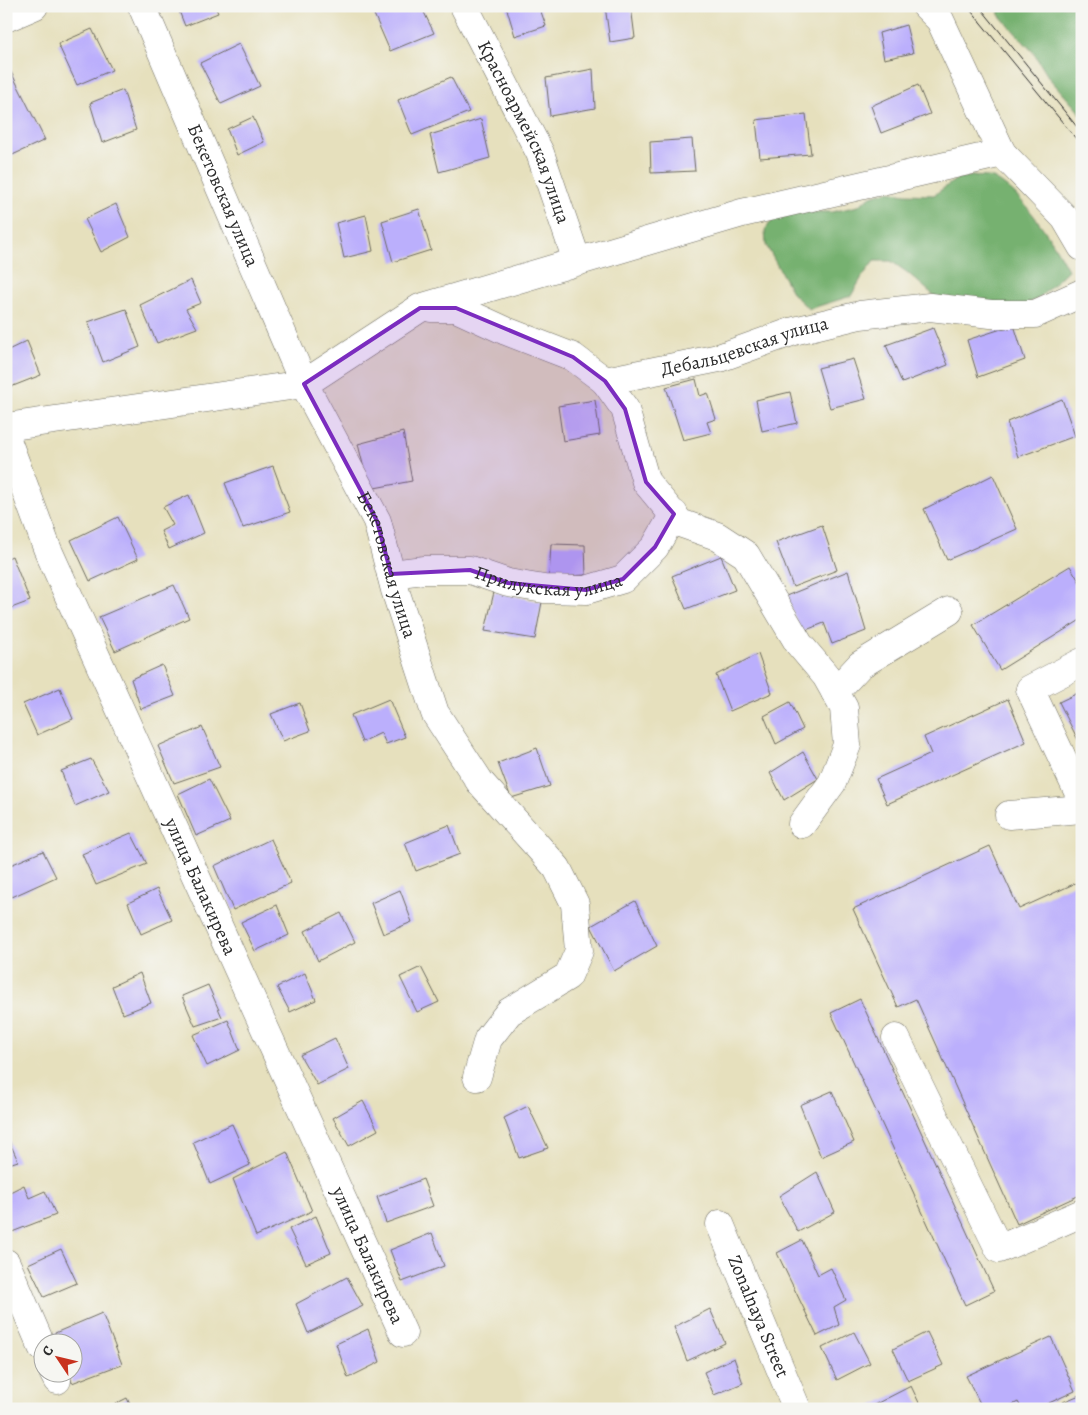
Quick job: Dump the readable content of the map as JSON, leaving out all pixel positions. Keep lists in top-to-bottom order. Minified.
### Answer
{"streets":{"street":["Красноармейская улица","Бекетовская улица","Дебальцевская улица","Прилукская улица","улица Балакирева","Zonalnaya Street"]},"crossings":[["Бекетовская улица","Прилукская улица"]],"north":"top left"}
